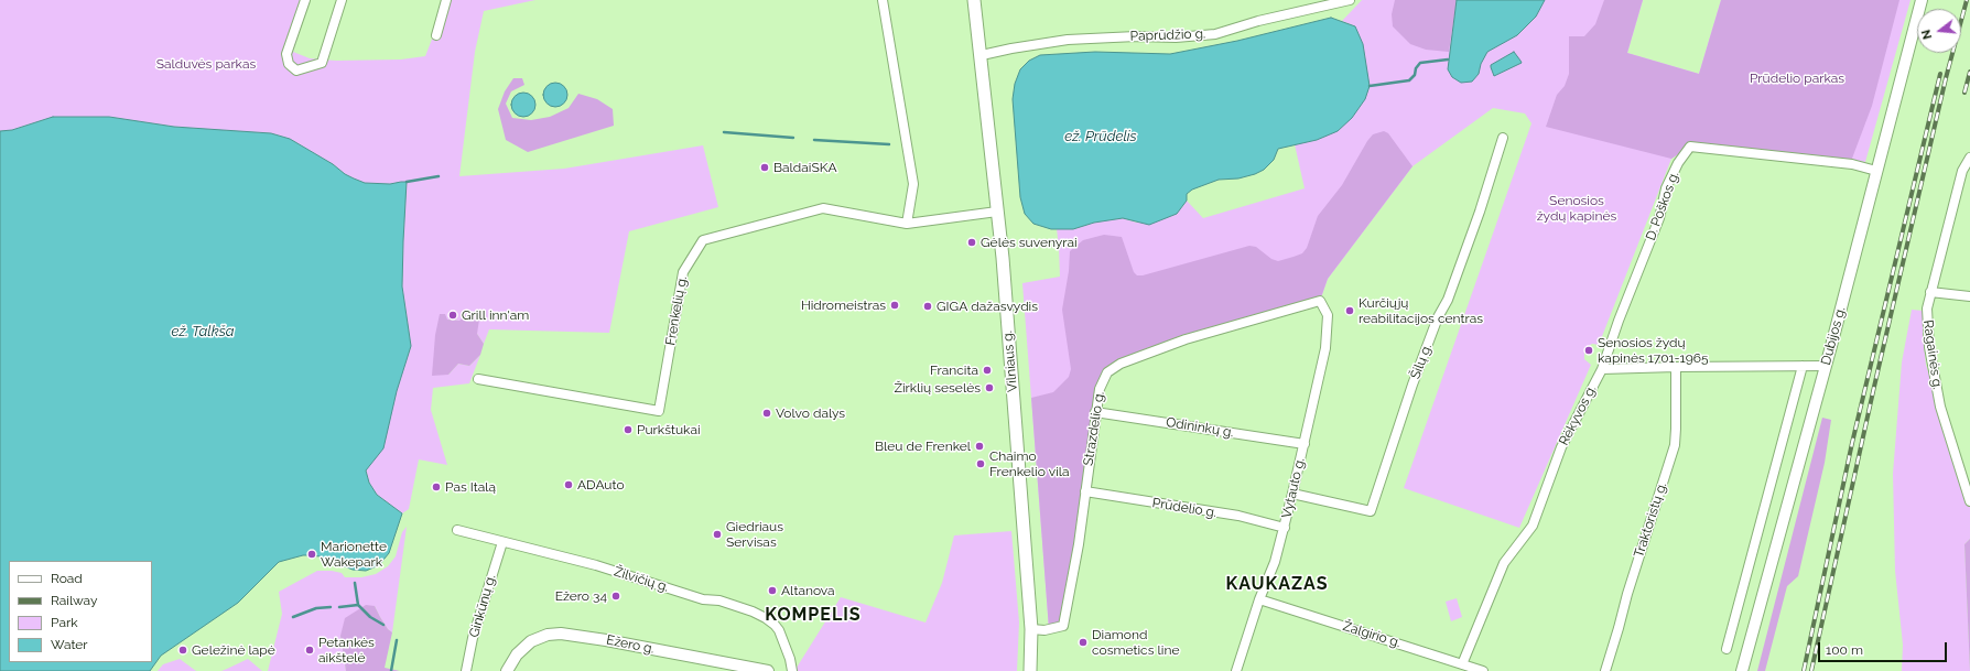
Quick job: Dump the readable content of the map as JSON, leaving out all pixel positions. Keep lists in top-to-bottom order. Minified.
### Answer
{"streets":{"highway":["Vilniaus g."],"main road":["Dubijos g.","Ežero g."],"street":["Paprūdžio g.","D. Poškos g.","Frenkelių g.","Ragainės g.","Šilų g.","Rėkyvos g.","Odininkų g.","Strazdelio g.","Vytauto g.","Prūdelio g.","Traktoristų g.","Žilvičių g.","Ginkūnų g.","Žalgirio g."]},"crossings":[["Paprūdžio g.","Vilniaus g."],["D. Poškos g.","Dubijos g."],["D. Poškos g.","Rėkyvos g."],["Frenkelių g.","Vilniaus g."],["Dubijos g.","Rėkyvos g."],["Vilniaus g.","Strazdelio g."],["Šilų g.","Vytauto g."],["Rėkyvos g.","Traktoristų g."],["Rėkyvos g.","Žalgirio g."],["Odininkų g.","Strazdelio g."],["Odininkų g.","Vytauto g."],["Strazdelio g.","Vytauto g."],["Strazdelio g.","Prūdelio g."],["Vytauto g.","Prūdelio g."],["Vytauto g.","Žalgirio g."],["Žilvičių g.","Ginkūnų g."]],"districts":["KAUKAZAS","KOMPELIS"],"water":["ež. Prūdelis","ež. Talkša"],"parks":["Salduvės parkas","Prūdelio parkas","Senosios žydų kapinės"],"places":["BaldaiSKA","Gėlės suvenyrai","Hidromeistras","GIGA dažasvydis","Kurčiųjų reabilitacijos centras","Grill inn'am","Senosios žydų kapinės 1701-1965","Francita","Žirklių seselės","Volvo dalys","Purkštukai","Bleu de Frenkel","Chaimo Frenkelio vila","ADAuto","Pas Italą","Giedriaus Servisas","Marionette Wakepark","Altanova","Ežero 34","Diamond cosmetics line","Geležinė lapė","Petankės aikštelė"],"legend":["Road","Railway","Park","Water"],"scale_bar":"100 m","north":"left"}
